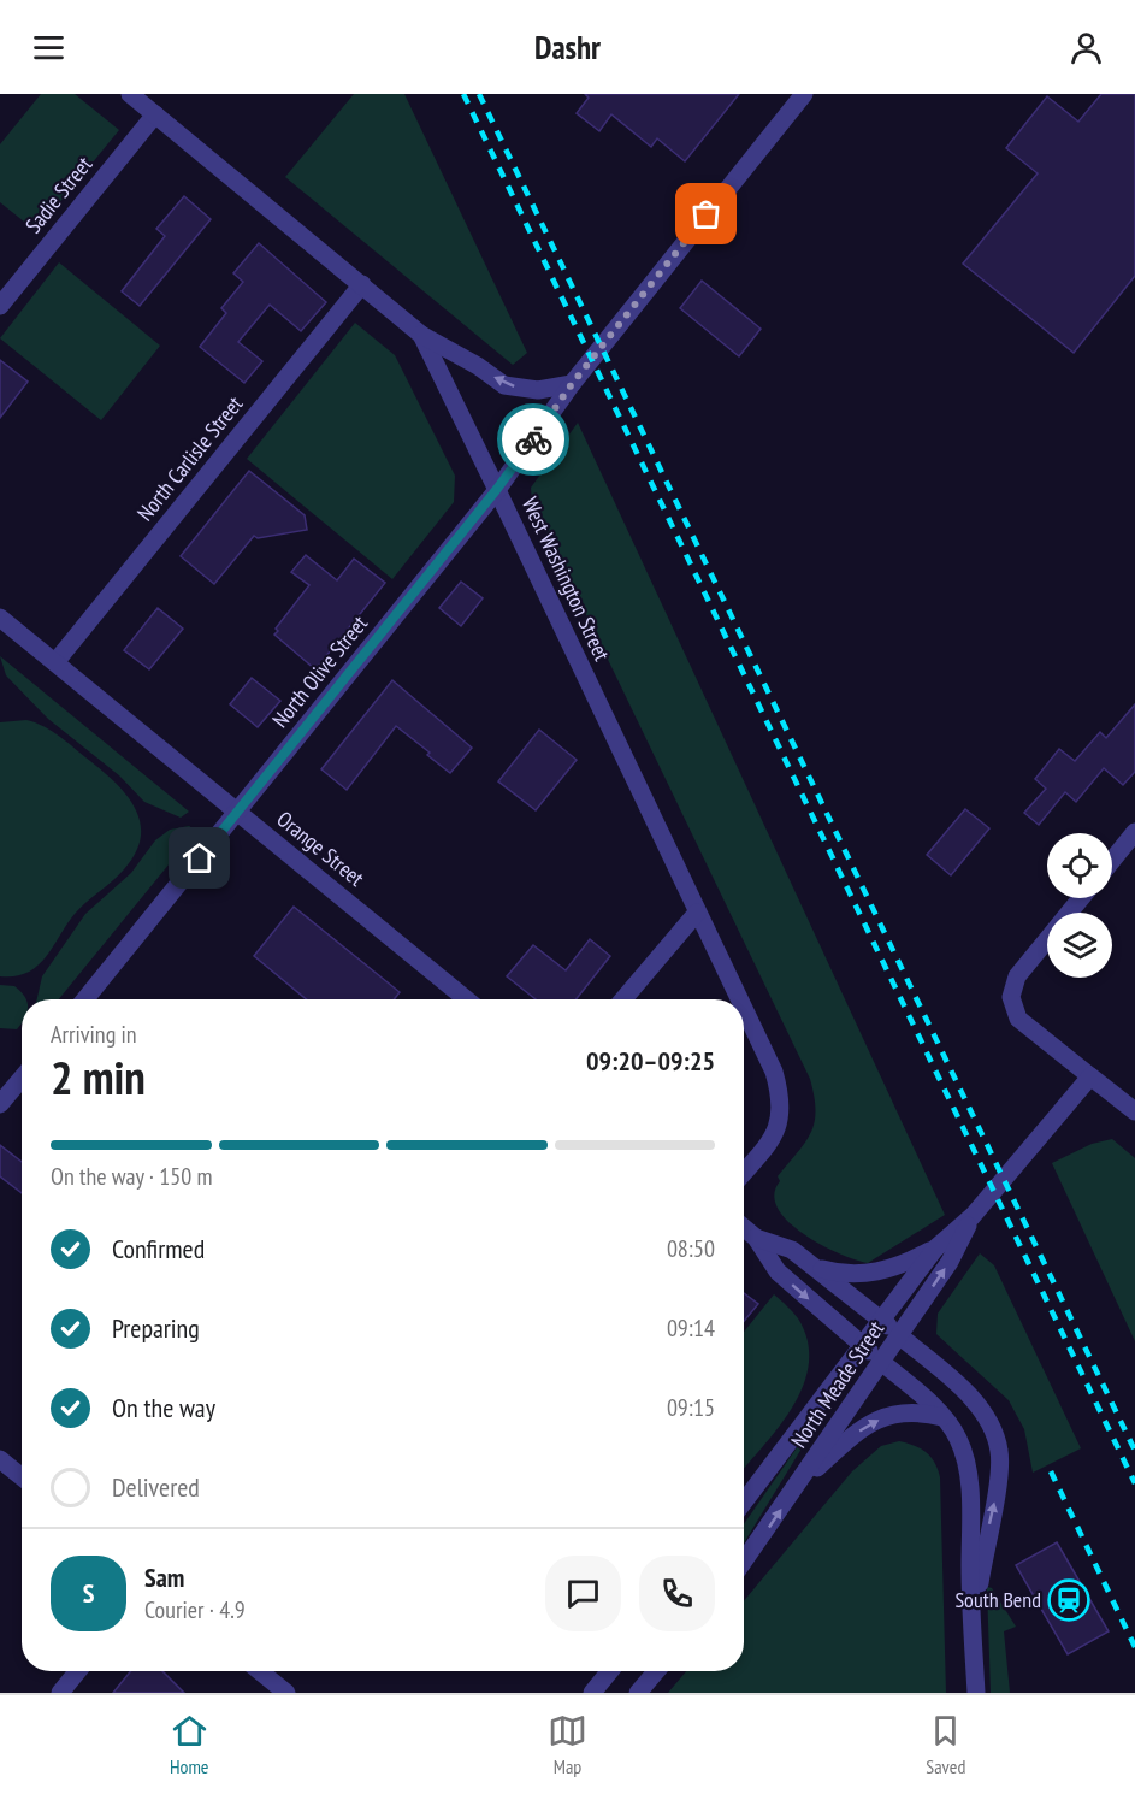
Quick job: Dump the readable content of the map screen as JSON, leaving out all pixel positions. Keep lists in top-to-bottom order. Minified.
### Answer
{"streets":{"street":["Sadie Street","North Carlisle Street","West Washington Street","North Olive Street","Orange Street","North Meade Street"]},"crossings":[["Sadie Street","West Washington Street"],["North Carlisle Street","West Washington Street"],["North Carlisle Street","Orange Street"],["West Washington Street","North Olive Street"],["North Olive Street","Orange Street"]],"places":{"station":["South Bend"]},"page":{"header":"Dashr","heading":["2 min","Arriving in","09:20–09:25"],"panel":["Sam","Courier · 4.9"],"bar":"On the way · 150 m","list":[["Confirmed","08:50"],["Preparing","09:14"],["On the way","09:15"],"Delivered"],"round":"S","tabs":["Home","Map","Saved"]}}
